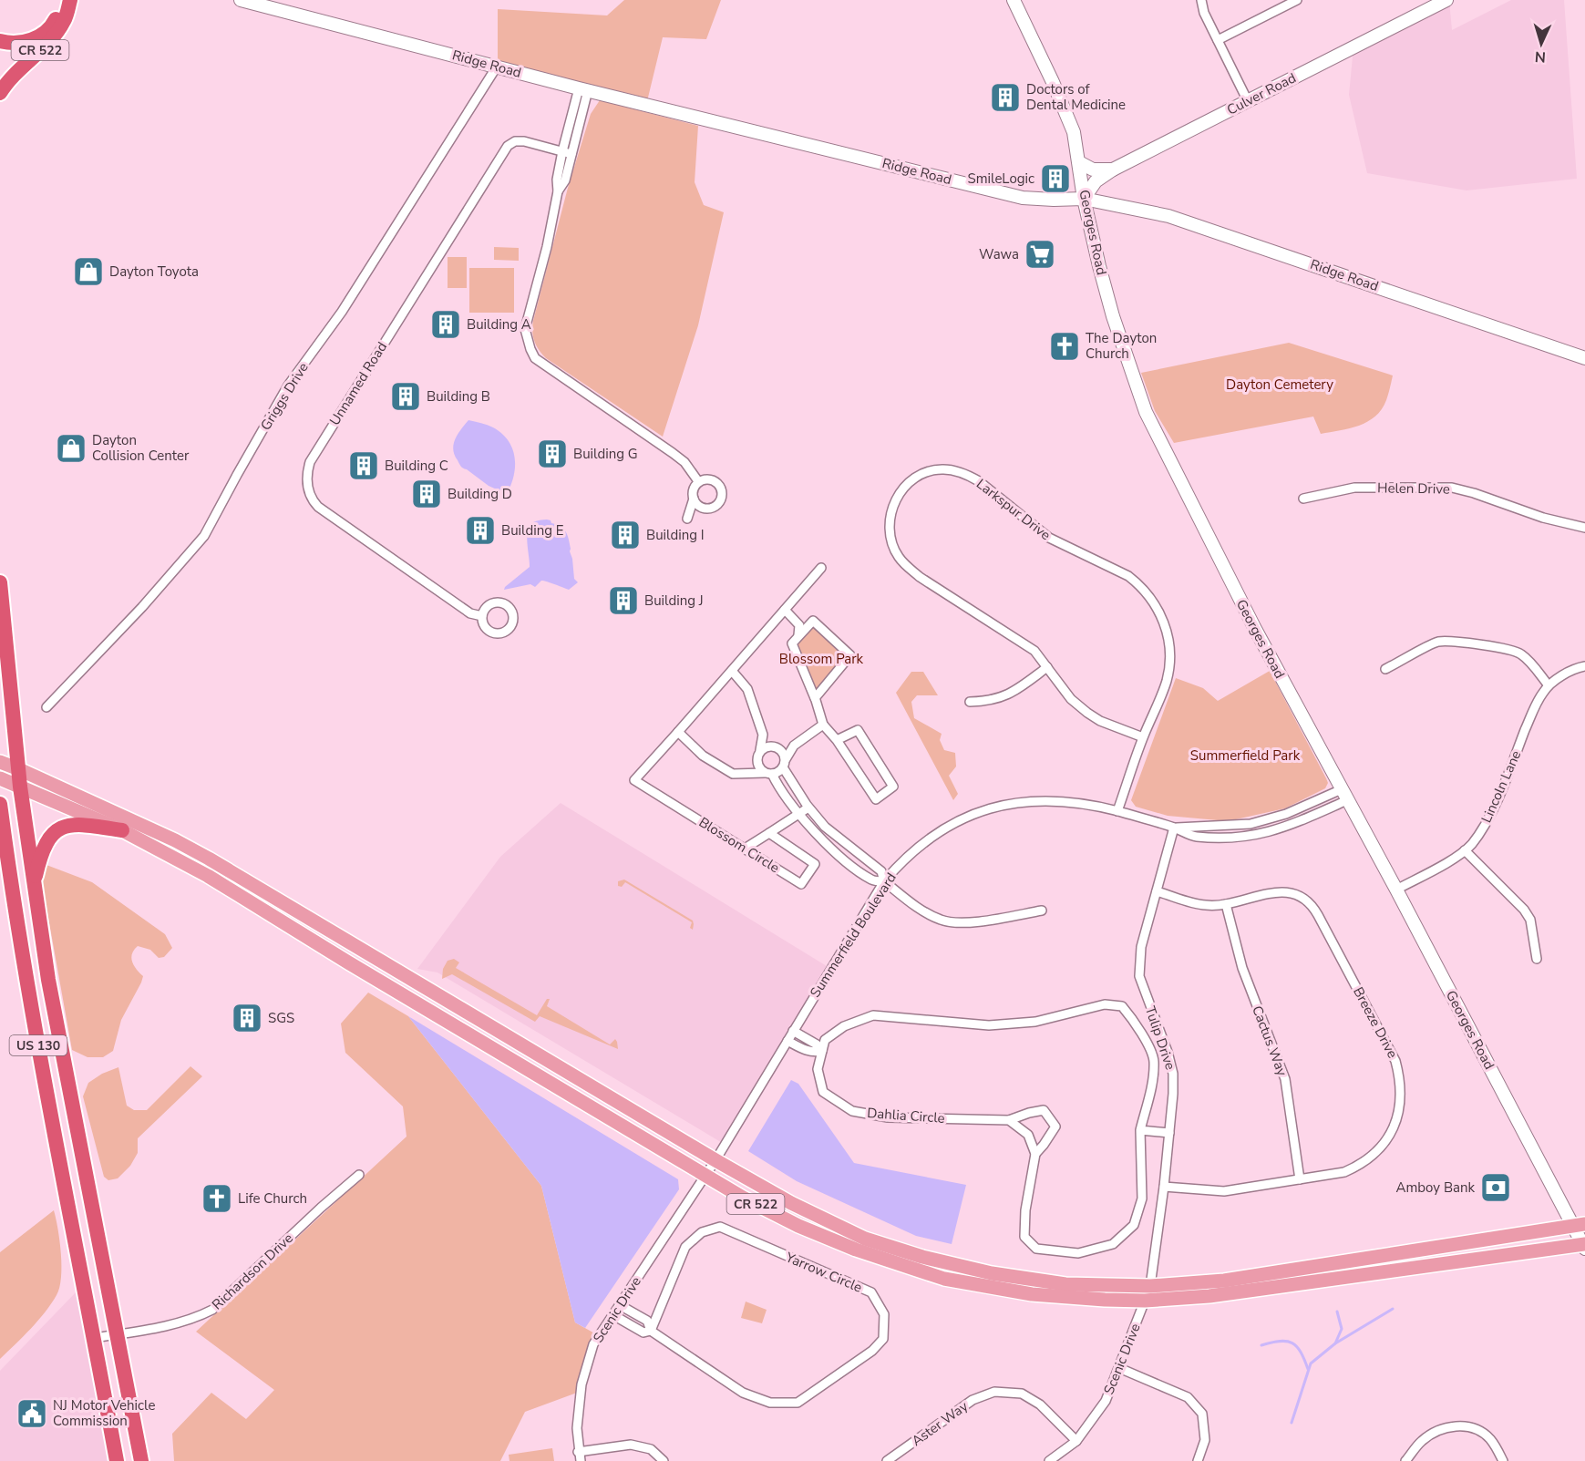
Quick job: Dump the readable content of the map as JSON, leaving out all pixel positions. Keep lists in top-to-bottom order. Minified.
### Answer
{"streets":{"highway":["CR 522","US 130"],"street":["Ridge Road","Culver Road","Georges Road","Unnamed Road","Griggs Drive","Helen Drive","Larkspur Drive","Lincoln Lane","Blossom Circle","Summerfield Boulevard","Breeze Drive","Tulip Drive","Cactus Way","Dahlia Circle","Richardson Drive","Yarrow Circle","Scenic Drive","Aster Way"]},"crossings":[["CR 522","Georges Road"],["CR 522","Summerfield Boulevard"],["CR 522","Tulip Drive"],["CR 522","US 130"],["CR 522","Scenic Drive"],["Ridge Road","Culver Road"],["Ridge Road","Georges Road"],["Ridge Road","Griggs Drive"],["Culver Road","Georges Road"],["Georges Road","Lincoln Lane"],["Georges Road","Summerfield Boulevard"],["Larkspur Drive","Summerfield Boulevard"],["Summerfield Boulevard","Tulip Drive"],["Summerfield Boulevard","Scenic Drive"],["Breeze Drive","Tulip Drive"],["Breeze Drive","Cactus Way"],["US 130","Richardson Drive"],["Yarrow Circle","Scenic Drive"],["Scenic Drive","Aster Way"]],"parks":["Dayton Cemetery","Blossom Park","Summerfield Park"],"places":{"building":["Doctors of Dental Medicine","SmileLogic","Building A","Building B","Building G","Building C","Building D","Building E","Building I","Building J","SGS"],"supermarket":["Wawa"],"shop":["Dayton Toyota","Dayton Collision Center"],"church":["The Dayton Church","Life Church"],"bank":["Amboy Bank"],"public building":["NJ Motor Vehicle Commission"]},"north":"bottom"}
